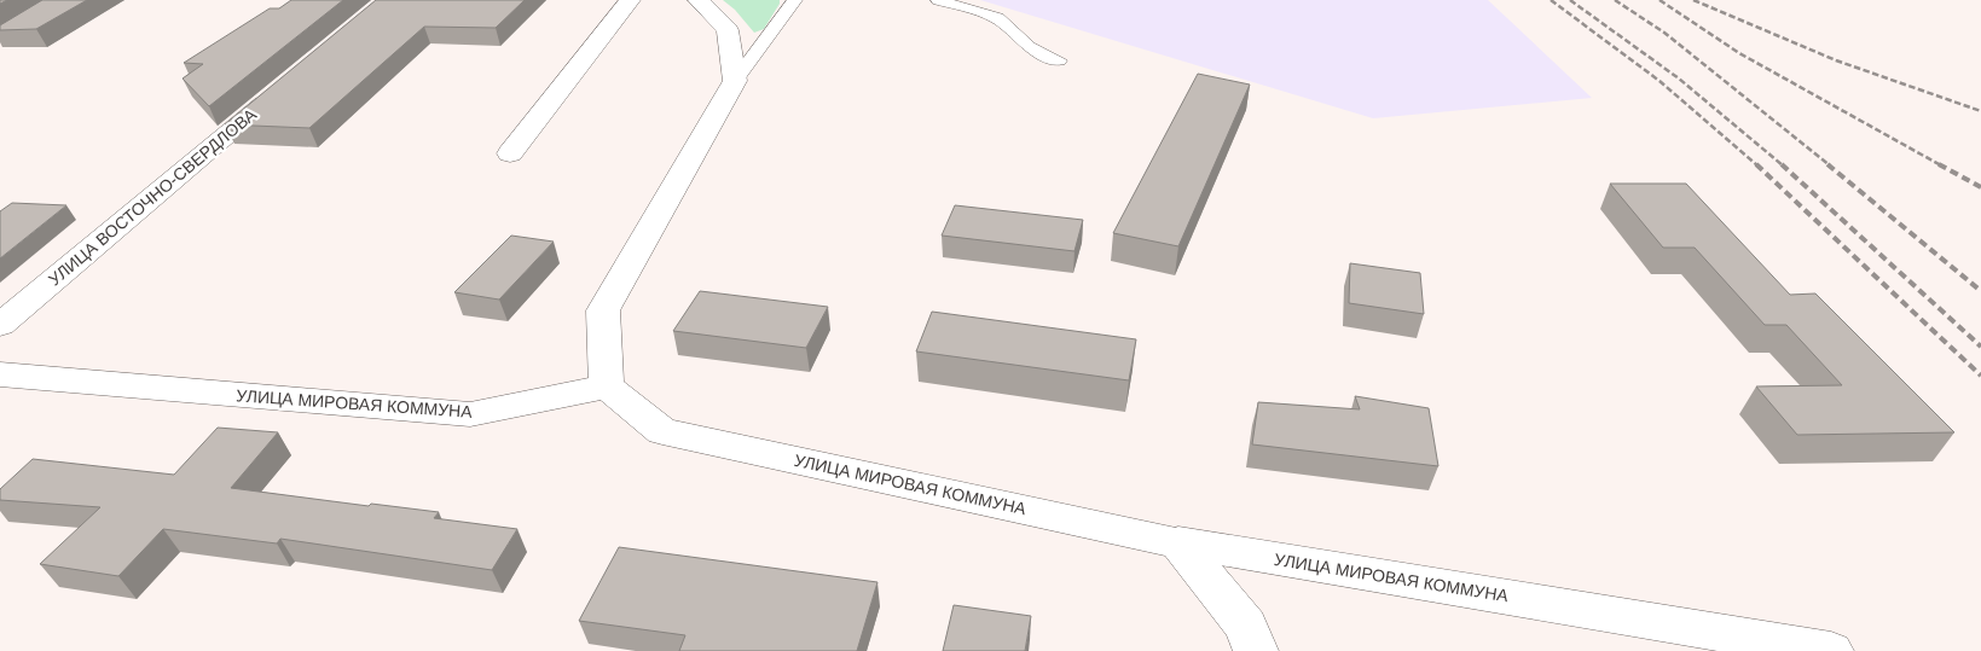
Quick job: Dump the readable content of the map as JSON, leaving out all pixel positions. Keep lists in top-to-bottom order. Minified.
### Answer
{"streets":{"street":["УЛИЦА ВОСТОЧНО-СВЕРДЛОВА","УЛИЦА МИРОВАЯ КОММУНА"]}}
